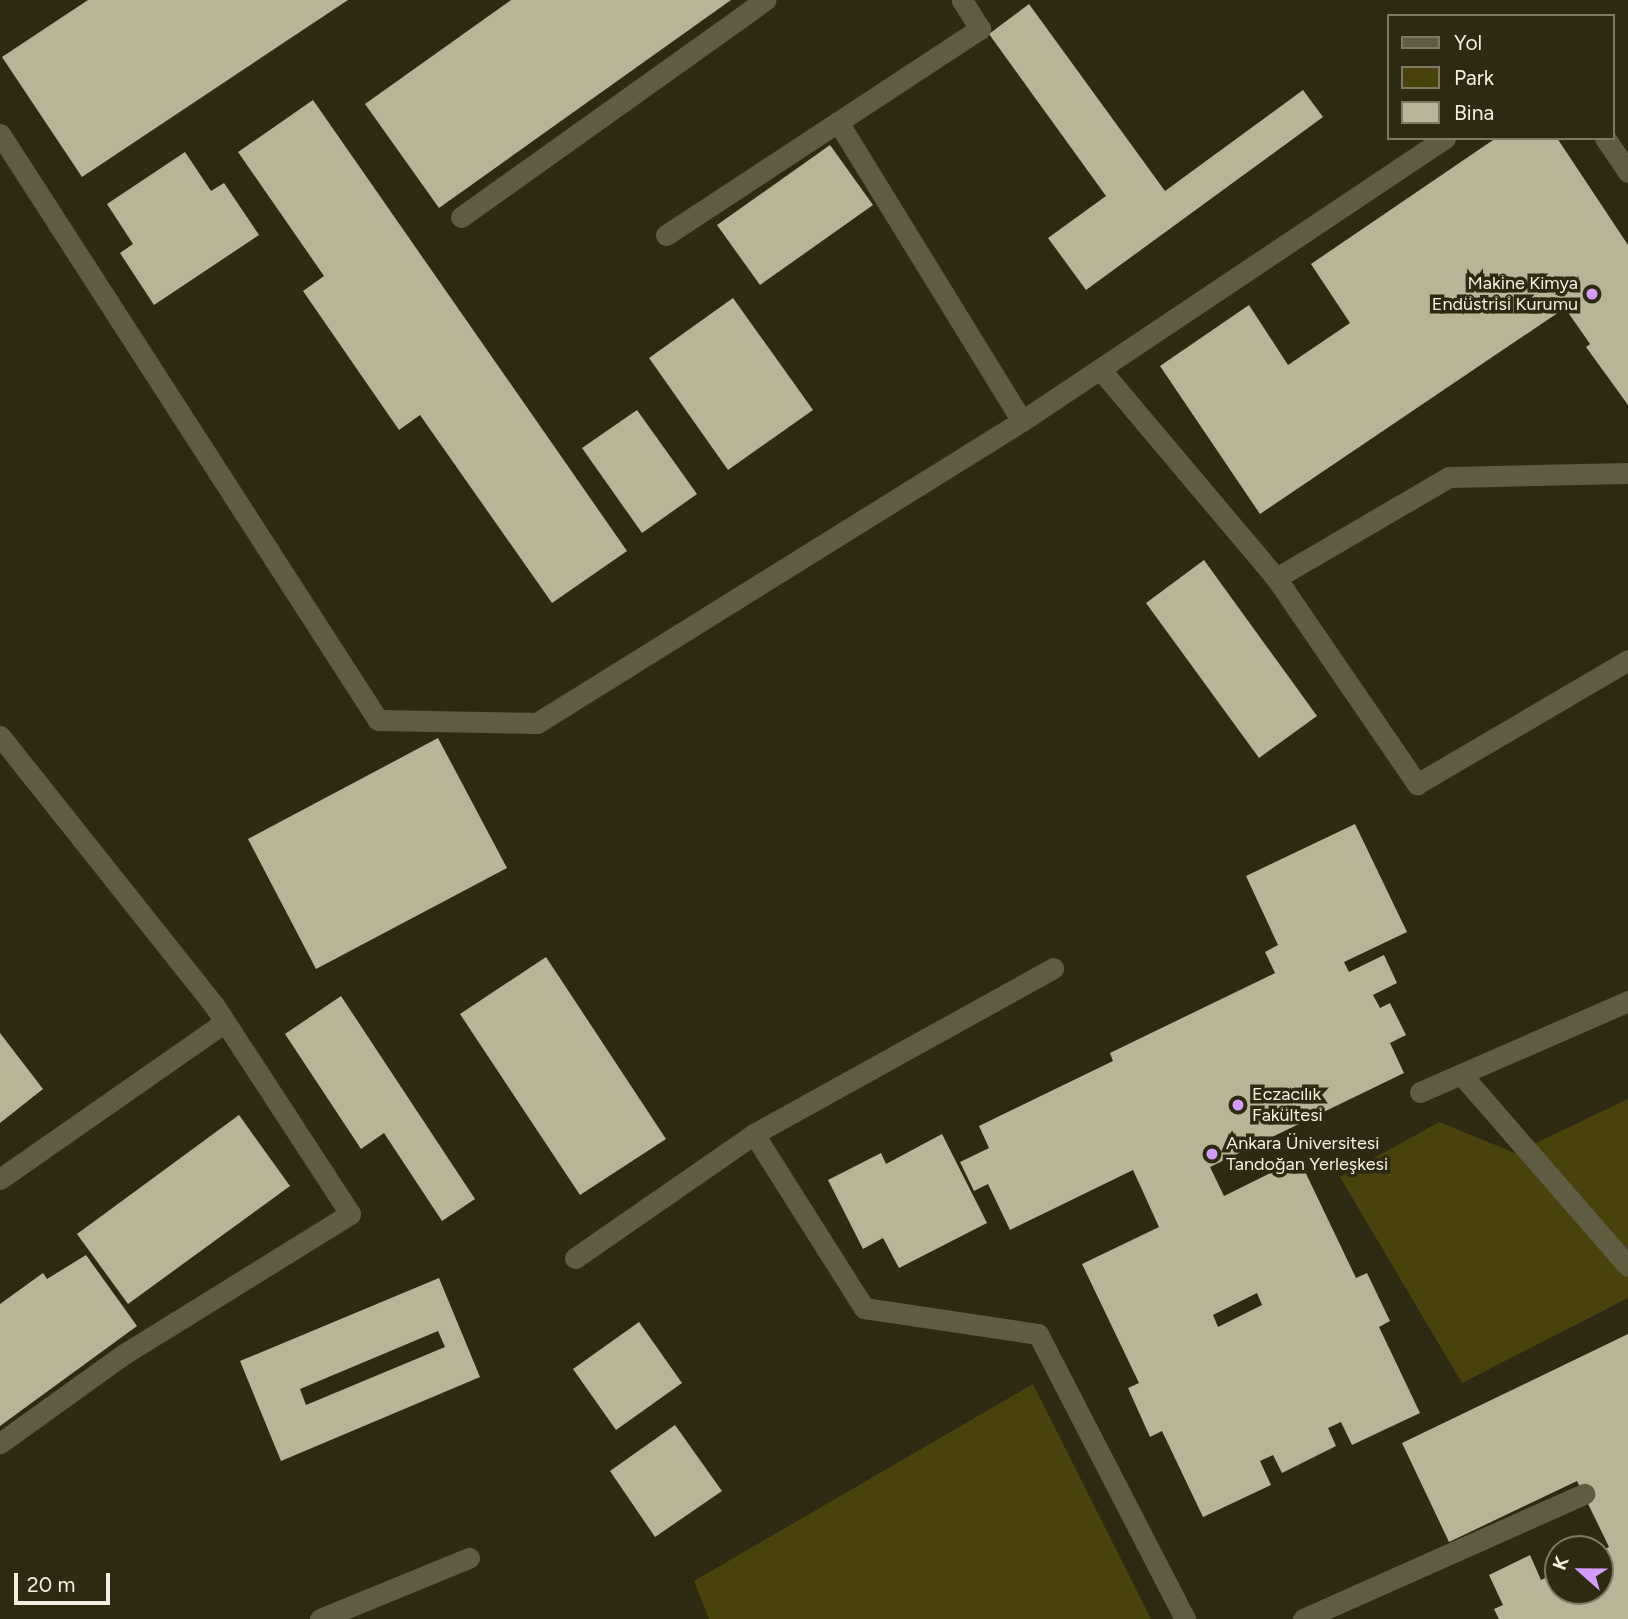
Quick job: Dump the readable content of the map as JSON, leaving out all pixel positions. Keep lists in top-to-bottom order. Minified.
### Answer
{"places":["Makine Kimya Endüstrisi Kurumu","Eczacılık Fakültesi","Ankara Üniversitesi Tandoğan Yerleşkesi"],"legend":["Yol","Park","Bina"],"scale_bar":"20 m","north":"left"}
